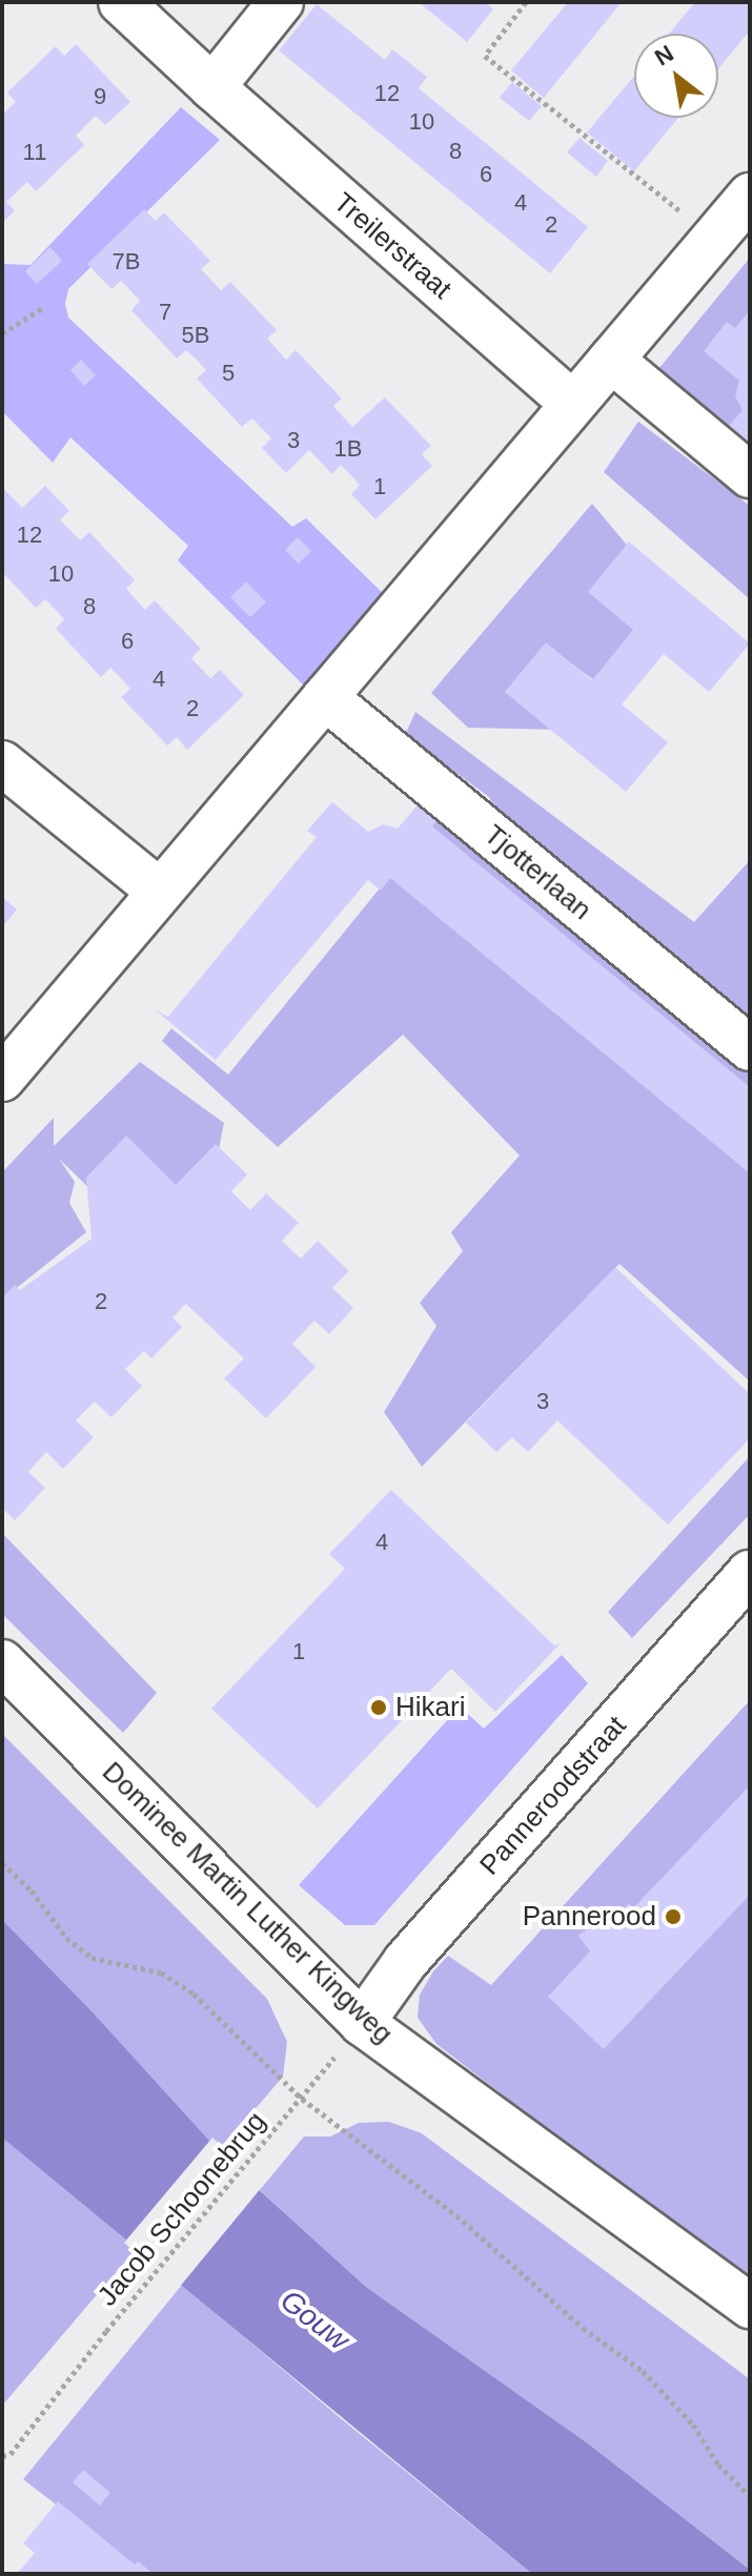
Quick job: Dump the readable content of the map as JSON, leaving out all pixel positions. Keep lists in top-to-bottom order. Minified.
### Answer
{"streets":{"street":["Treilerstraat","Tjotterlaan","Panneroodstraat","Dominee Martin Luther Kingweg"],"path":["Jacob Schoonebrug"]},"crossings":[["Panneroodstraat","Dominee Martin Luther Kingweg"],["Panneroodstraat","Jacob Schoonebrug"],["Dominee Martin Luther Kingweg","Jacob Schoonebrug"]],"water":["Gouw"],"places":["Hikari","Pannerood"],"house_numbers":["12","9","10","8","11","6","4","2","7B","7","5B","5","3","1B","1","12","10","8","6","4","2","2","3","4","1"],"north":"top left"}
